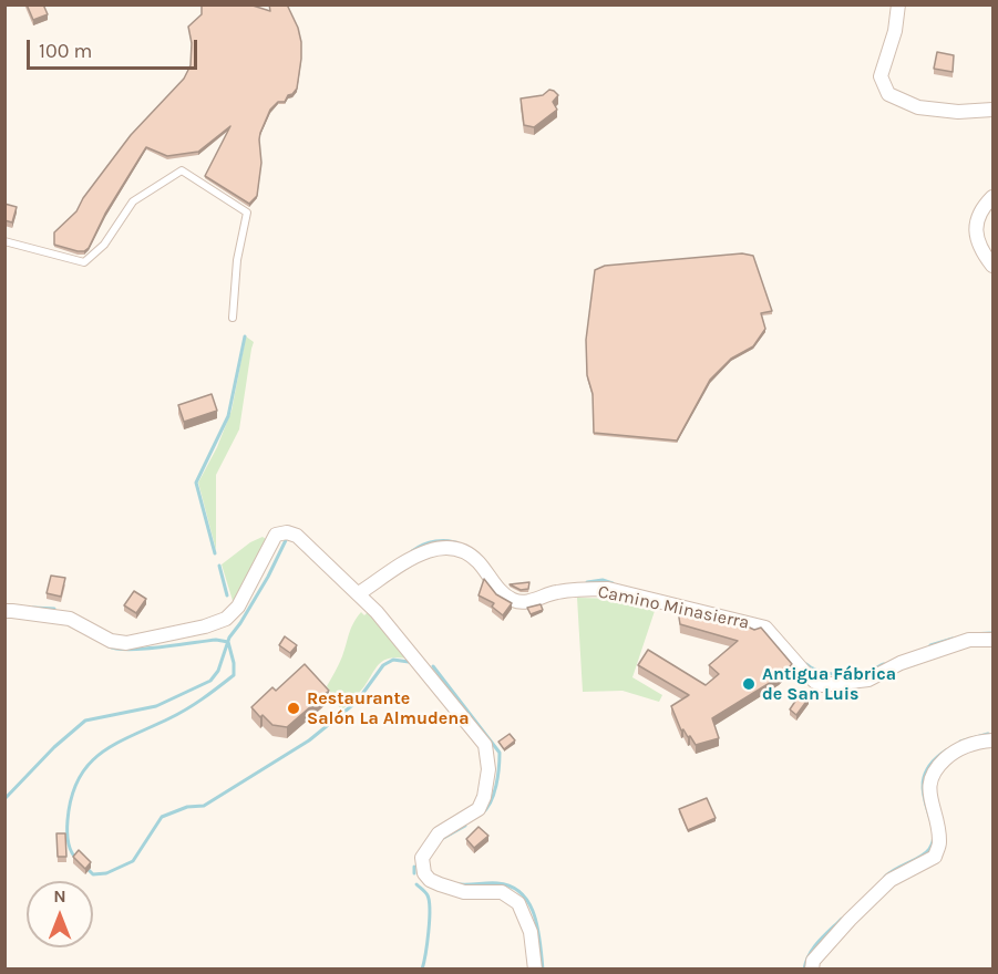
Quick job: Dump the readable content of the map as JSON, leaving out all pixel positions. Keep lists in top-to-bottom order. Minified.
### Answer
{"streets":{"street":["Camino Minasierra"]},"places":["Antigua Fábrica de San Luis","Restaurante Salón La Almudena"],"scale_bar":"100 m","north":"top"}
